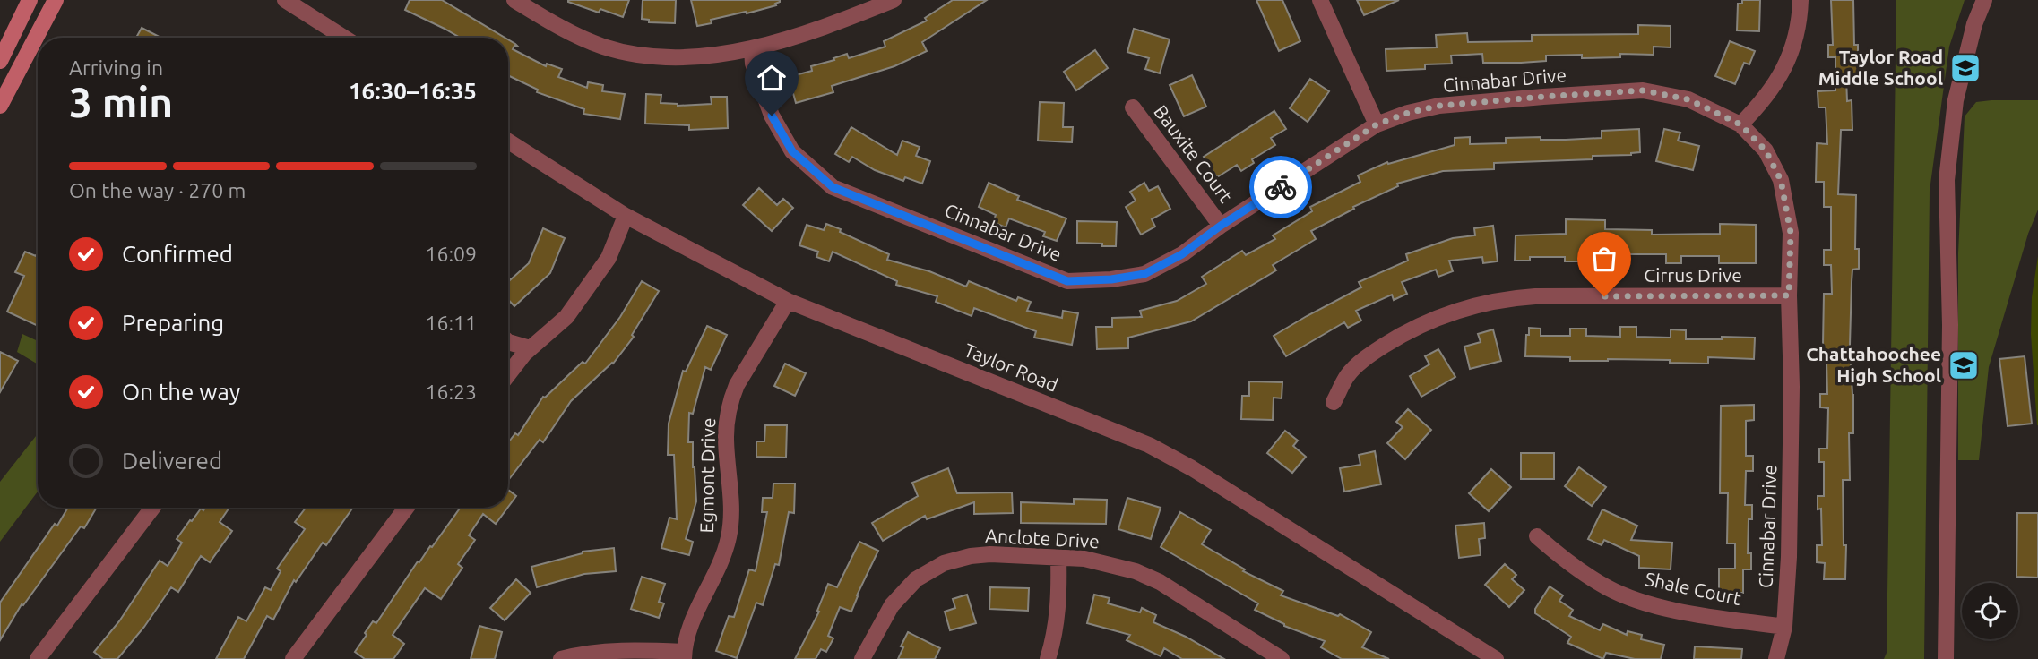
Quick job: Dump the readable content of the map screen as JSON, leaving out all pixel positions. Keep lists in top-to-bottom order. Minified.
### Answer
{"streets":{"street":["Cinnabar Drive","Bauxite Court","Cirrus Drive","Taylor Road","Egmont Drive","Anclote Drive","Shale Court"]},"crossings":[["Cinnabar Drive","Bauxite Court"],["Cinnabar Drive","Cirrus Drive"],["Cinnabar Drive","Shale Court"],["Taylor Road","Egmont Drive"]],"places":{"school or university":["Taylor Road Middle School","Chattahoochee High School"]},"page":{"heading":["3 min","Arriving in","16:30–16:35"],"bar":"On the way · 270 m","list":[["Confirmed","16:09"],["Preparing","16:11"],["On the way","16:23"],"Delivered"]}}
